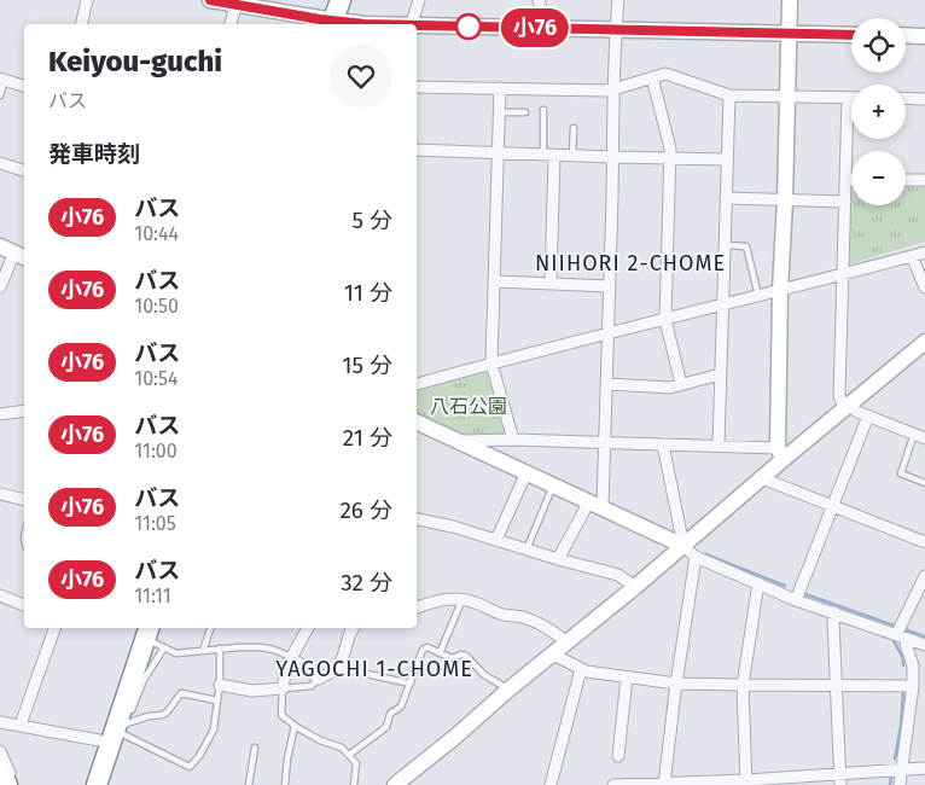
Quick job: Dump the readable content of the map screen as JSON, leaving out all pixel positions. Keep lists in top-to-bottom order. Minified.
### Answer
{"districts":["NIIHORI 2-CHOME","YAGOCHI 1-CHOME"],"parks":["八石公園"],"lines":["bus line 小76"],"page":{"on_map":"小76","map_buttons":["+","−"],"heading":[["Keiyou-guchi","バス"],"発車時刻"],"list":[{"mark":"小76","name":"バス","note":"10:44","value":"5 分"},{"mark":"小76","name":"バス","note":"10:50","value":"11 分"},{"mark":"小76","name":"バス","note":"10:54","value":"15 分"},{"mark":"小76","name":"バス","note":"11:00","value":"21 分"},{"mark":"小76","name":"バス","note":"11:05","value":"26 分"},{"mark":"小76","name":"バス","note":"11:11","value":"32 分"}]}}
